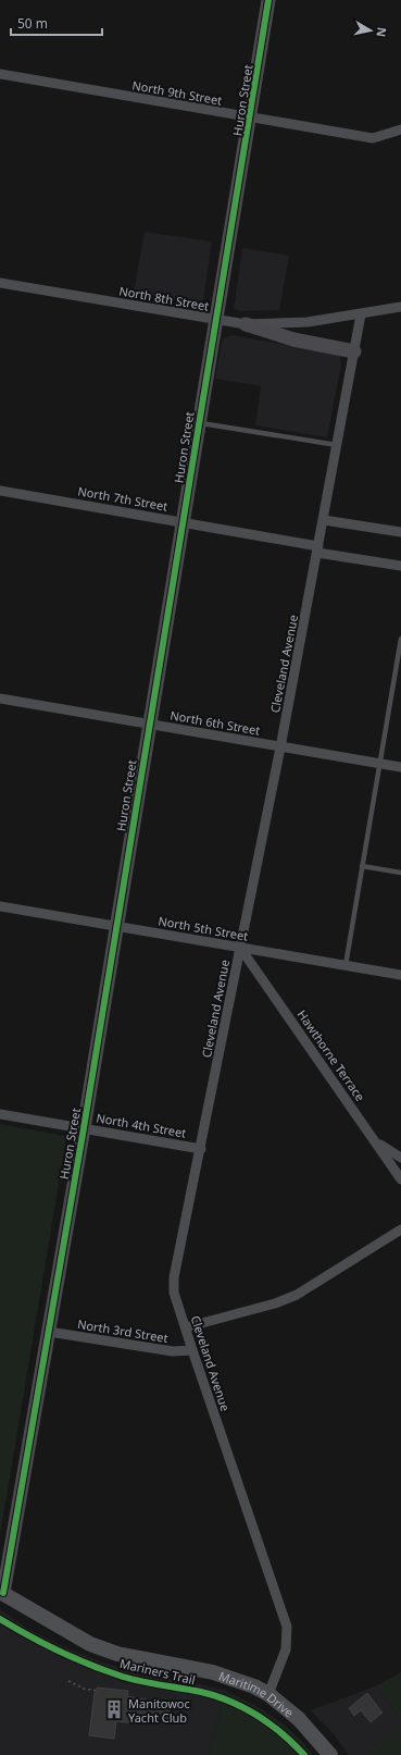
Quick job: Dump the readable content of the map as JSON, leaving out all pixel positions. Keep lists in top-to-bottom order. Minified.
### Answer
{"streets":{"main road":["Maritime Drive"],"street":["North 9th Street","Huron Street","North 8th Street","North 7th Street","Cleveland Avenue","North 6th Street","North 5th Street","Hawthorne Terrace","North 4th Street","North 3rd Street"],"cycle path":["Mariners Trail"]},"crossings":[["North 9th Street","Huron Street"],["Huron Street","North 8th Street"],["Huron Street","North 7th Street"],["Huron Street","North 6th Street"],["Huron Street","North 5th Street"],["Huron Street","North 4th Street"],["Huron Street","North 3rd Street"],["Huron Street","Maritime Drive"],["North 8th Street","Cleveland Avenue"],["North 7th Street","Cleveland Avenue"],["Cleveland Avenue","North 6th Street"],["Cleveland Avenue","North 5th Street"],["Cleveland Avenue","Hawthorne Terrace"],["Cleveland Avenue","North 4th Street"],["Cleveland Avenue","North 3rd Street"],["Cleveland Avenue","Maritime Drive"],["North 5th Street","Hawthorne Terrace"]],"places":{"building":["Manitowoc Yacht Club"]},"scale_bar":"50 m","north":"right"}
